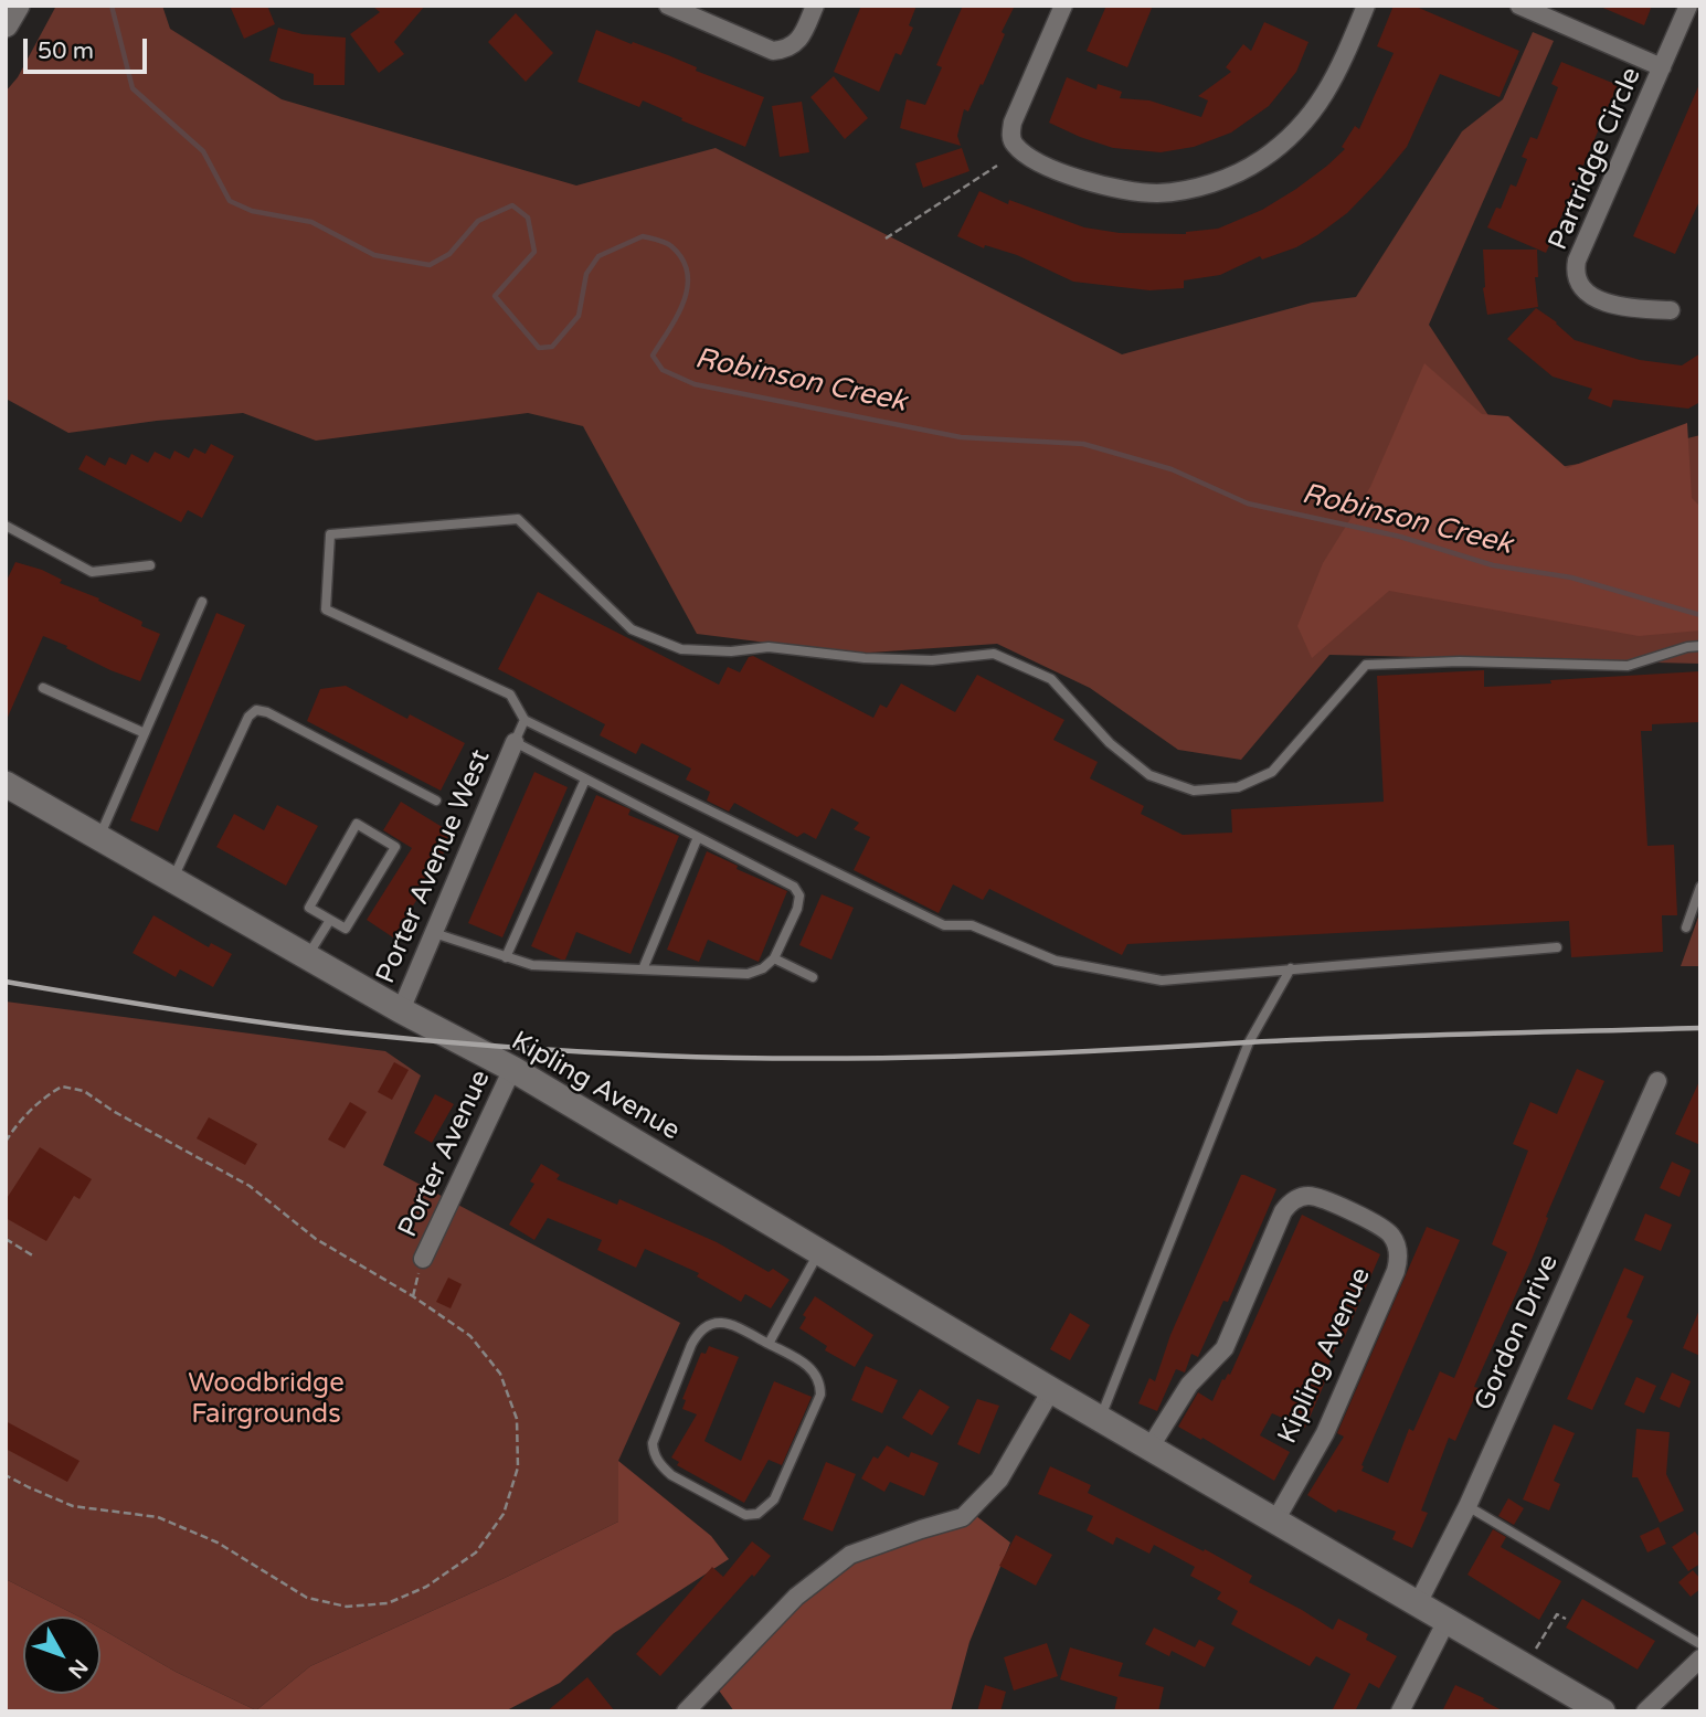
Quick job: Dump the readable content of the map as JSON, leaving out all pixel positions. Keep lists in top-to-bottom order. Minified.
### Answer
{"streets":{"street":["Partridge Circle","Porter Avenue West","Kipling Avenue","Porter Avenue","Gordon Drive"]},"crossings":[["Porter Avenue West","Kipling Avenue"],["Kipling Avenue","Porter Avenue"],["Kipling Avenue","Gordon Drive"]],"water":["Robinson Creek"],"parks":["Woodbridge Fairgrounds"],"scale_bar":"50 m","north":"bottom right"}
